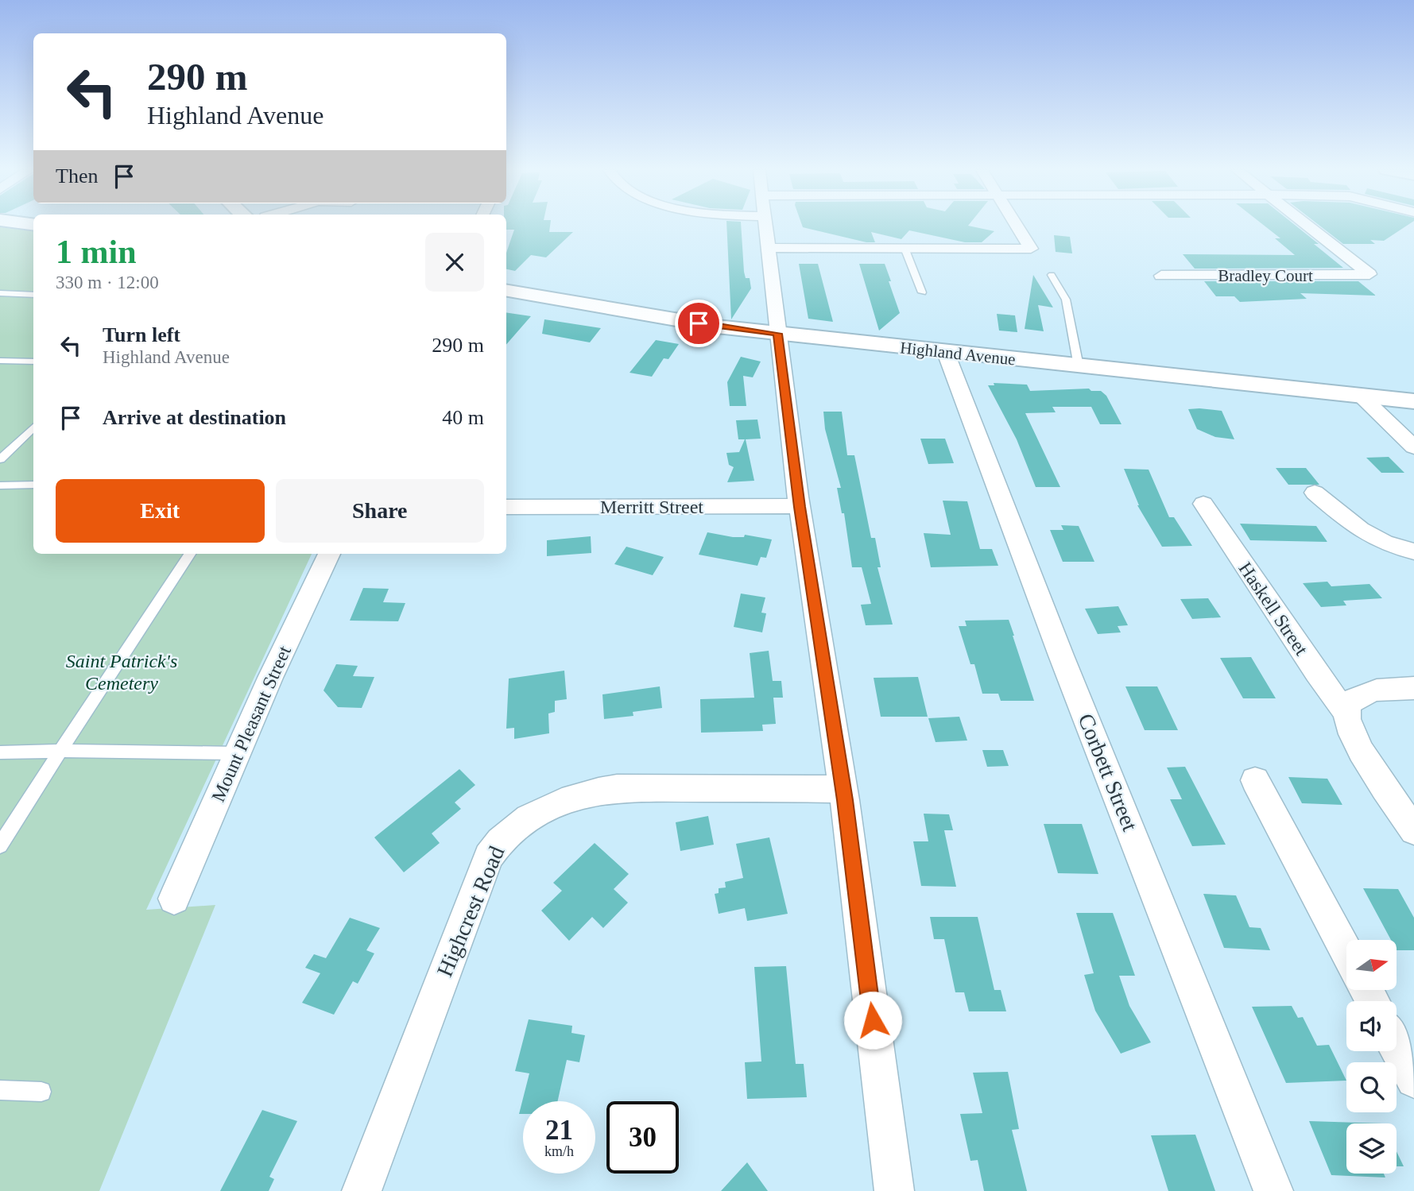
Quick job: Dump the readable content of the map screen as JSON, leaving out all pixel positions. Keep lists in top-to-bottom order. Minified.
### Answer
{"streets":{"main road":["Highland Avenue"],"street":["Bradley Court","Merritt Street","Haskell Street","Mount Pleasant Street","Corbett Street","Highcrest Road"]},"crossings":[["Highland Avenue","Corbett Street"]],"parks":["Saint Patrick's Cemetery"],"north":"right","page":{"turn":["290 m","Highland Avenue"],"then":"Then","heading":["1 min","330 m · 12:00"],"list":[{"name":"Turn left","note":"Highland Avenue","value":"290 m"},{"name":"Arrive at destination","value":"40 m"}],"buttons":["Exit","Share"],"speed":"21 km/h","limit":"30"}}
